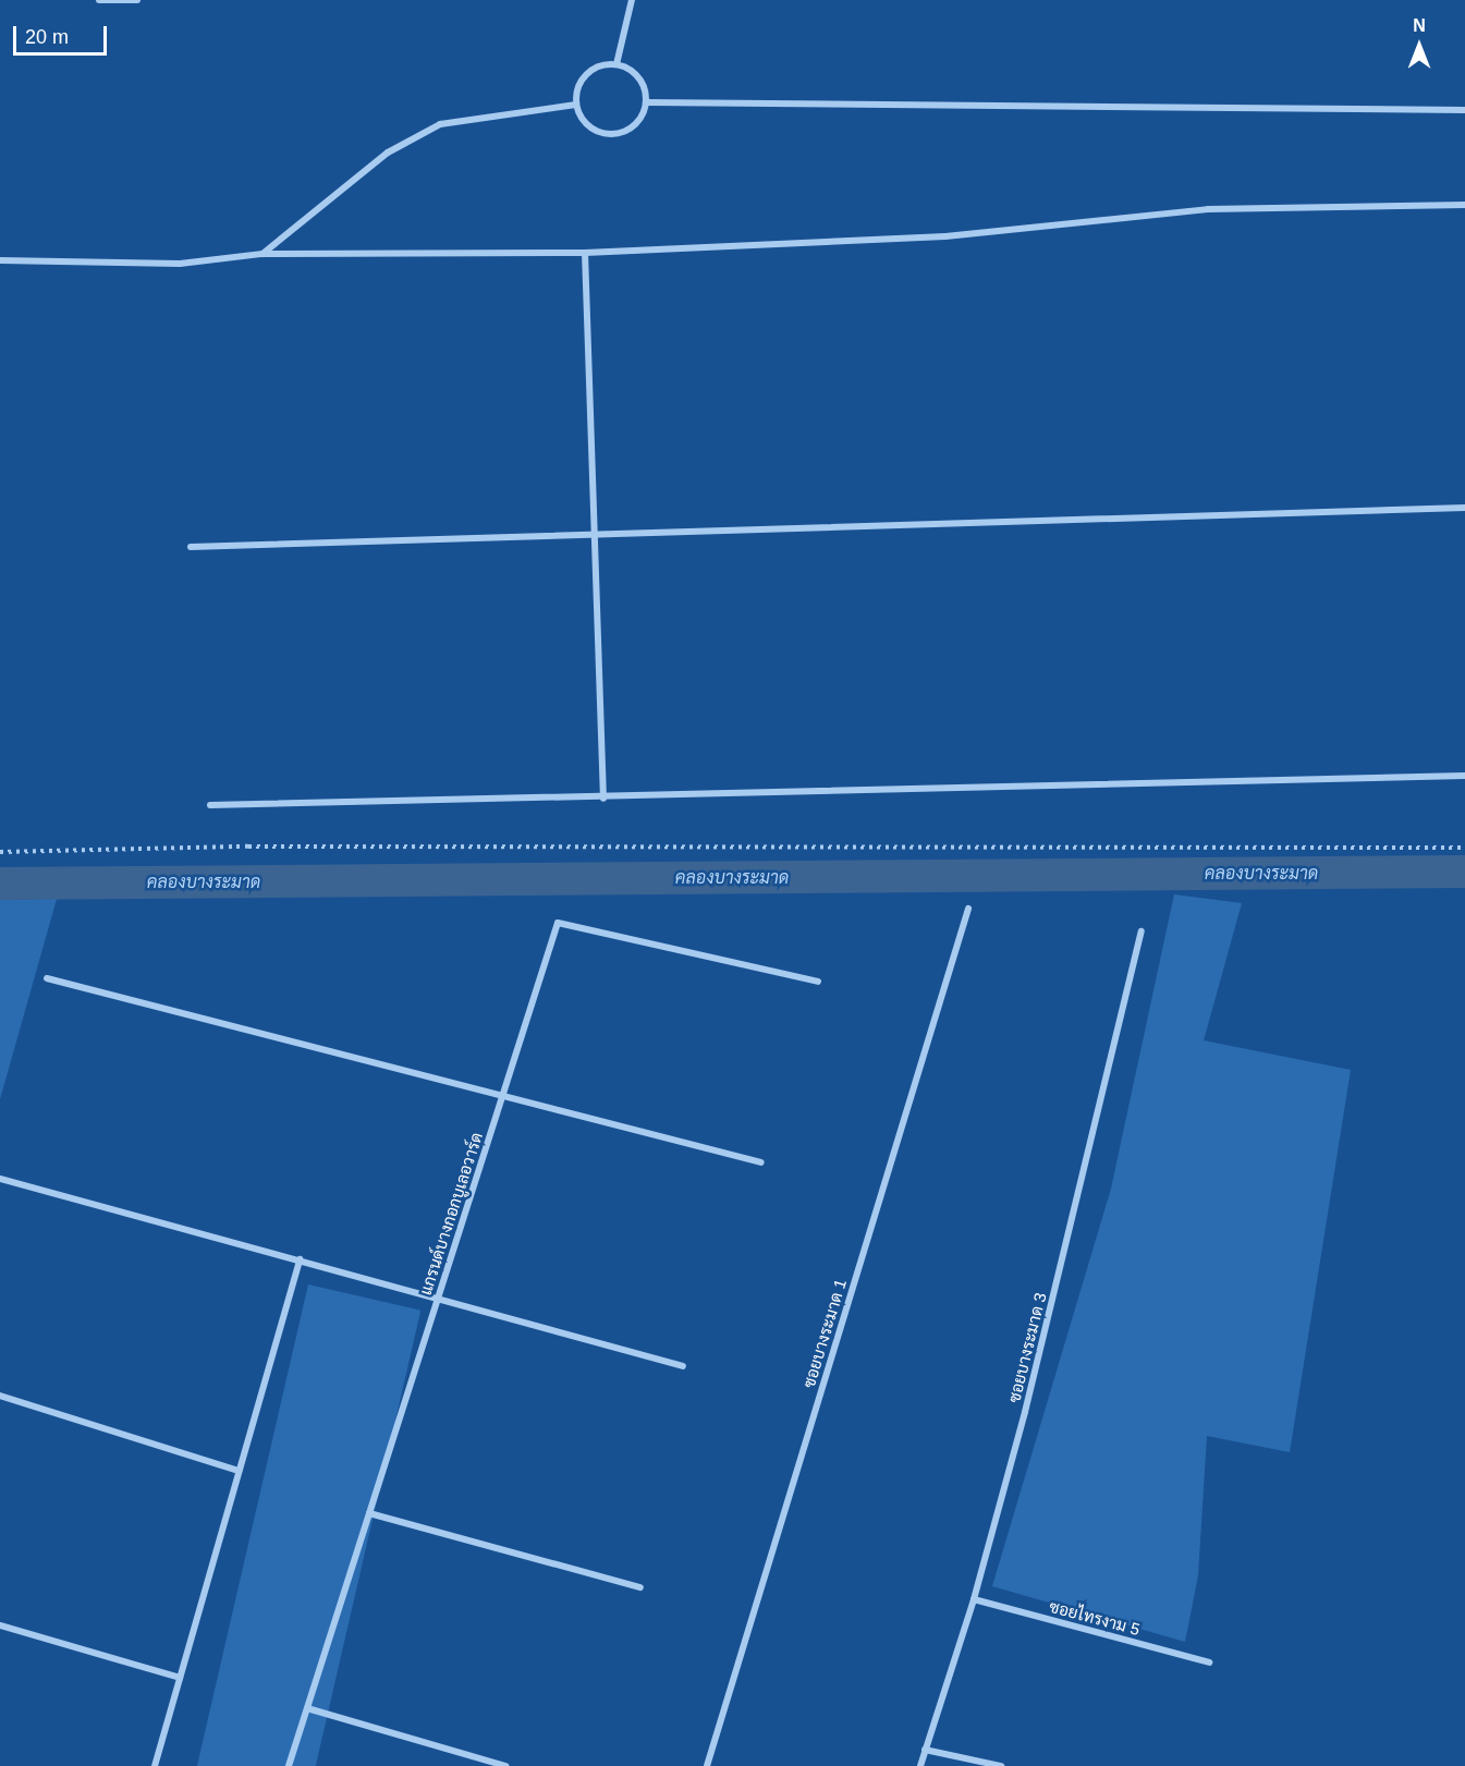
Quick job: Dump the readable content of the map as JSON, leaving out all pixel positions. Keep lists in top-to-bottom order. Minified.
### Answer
{"streets":{"street":["แกรนด์บางกอกบูเลอวาร์ด","ซอยบางระมาด 1","ซอยบางระมาด 3","ซอยไทรงาม 5"]},"crossings":[["ซอยบางระมาด 3","ซอยไทรงาม 5"]],"water":["คลองบางระมาด"],"scale_bar":"20 m","north":"top"}
